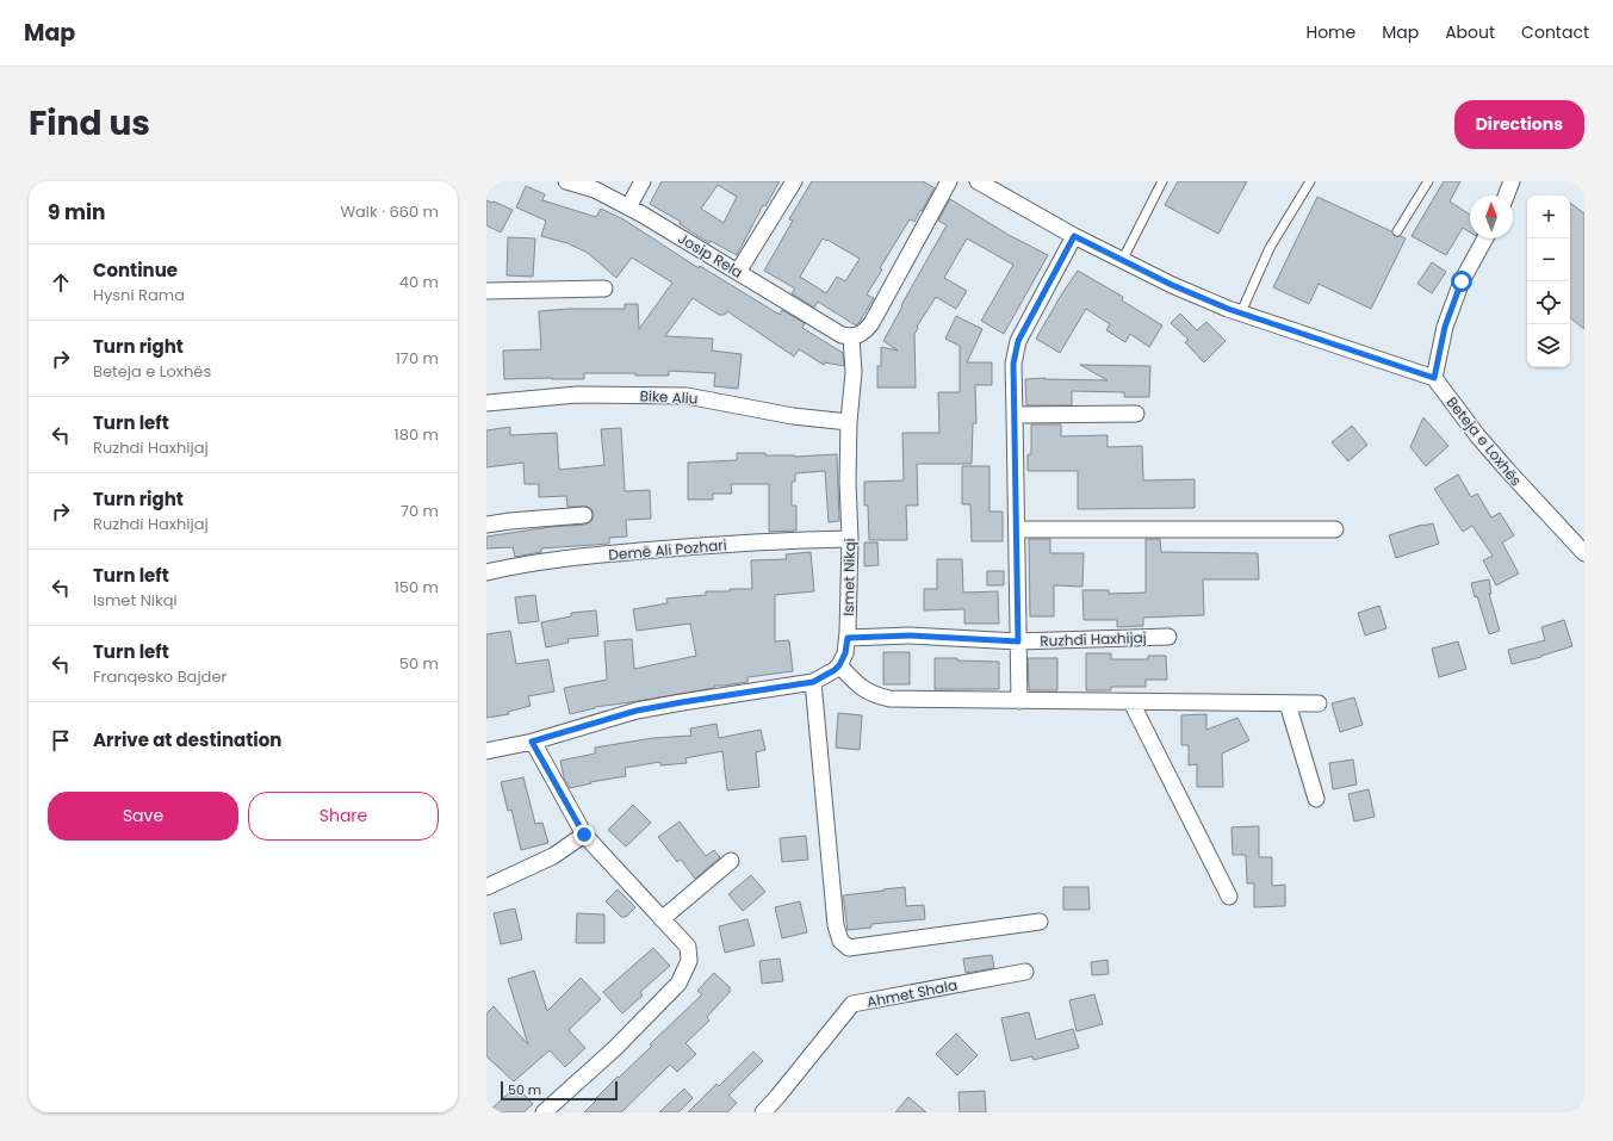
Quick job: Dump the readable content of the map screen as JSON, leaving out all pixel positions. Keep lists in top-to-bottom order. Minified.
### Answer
{"streets":{"street":["Josip Rela","Bike Aliu","Beteja e Loxhës","Demë Ali Pozhari","Ismet Nikqi","Ruzhdi Haxhijaj","Ahmet Shala"]},"crossings":[["Josip Rela","Ismet Nikqi"],["Bike Aliu","Ismet Nikqi"],["Demë Ali Pozhari","Ismet Nikqi"],["Ismet Nikqi","Ruzhdi Haxhijaj"]],"scale_bar":"50 m","north":"top","page":{"header":"Map","nav":["Home","Map","About","Contact"],"title":"Find us","buttons":["Directions",["Save","Share"]],"heading":["9 min","Walk · 660 m"],"map_buttons":["+","−"],"list":[["Continue","Hysni Rama","40 m"],["Turn right","Beteja e Loxhës","170 m"],["Turn left","Ruzhdi Haxhijaj","180 m"],["Turn right","Ruzhdi Haxhijaj","70 m"],["Turn left","Ismet Nikqi","150 m"],["Turn left","Franqesko Bajder","50 m"],"Arrive at destination"],"scale":"50 m"}}
